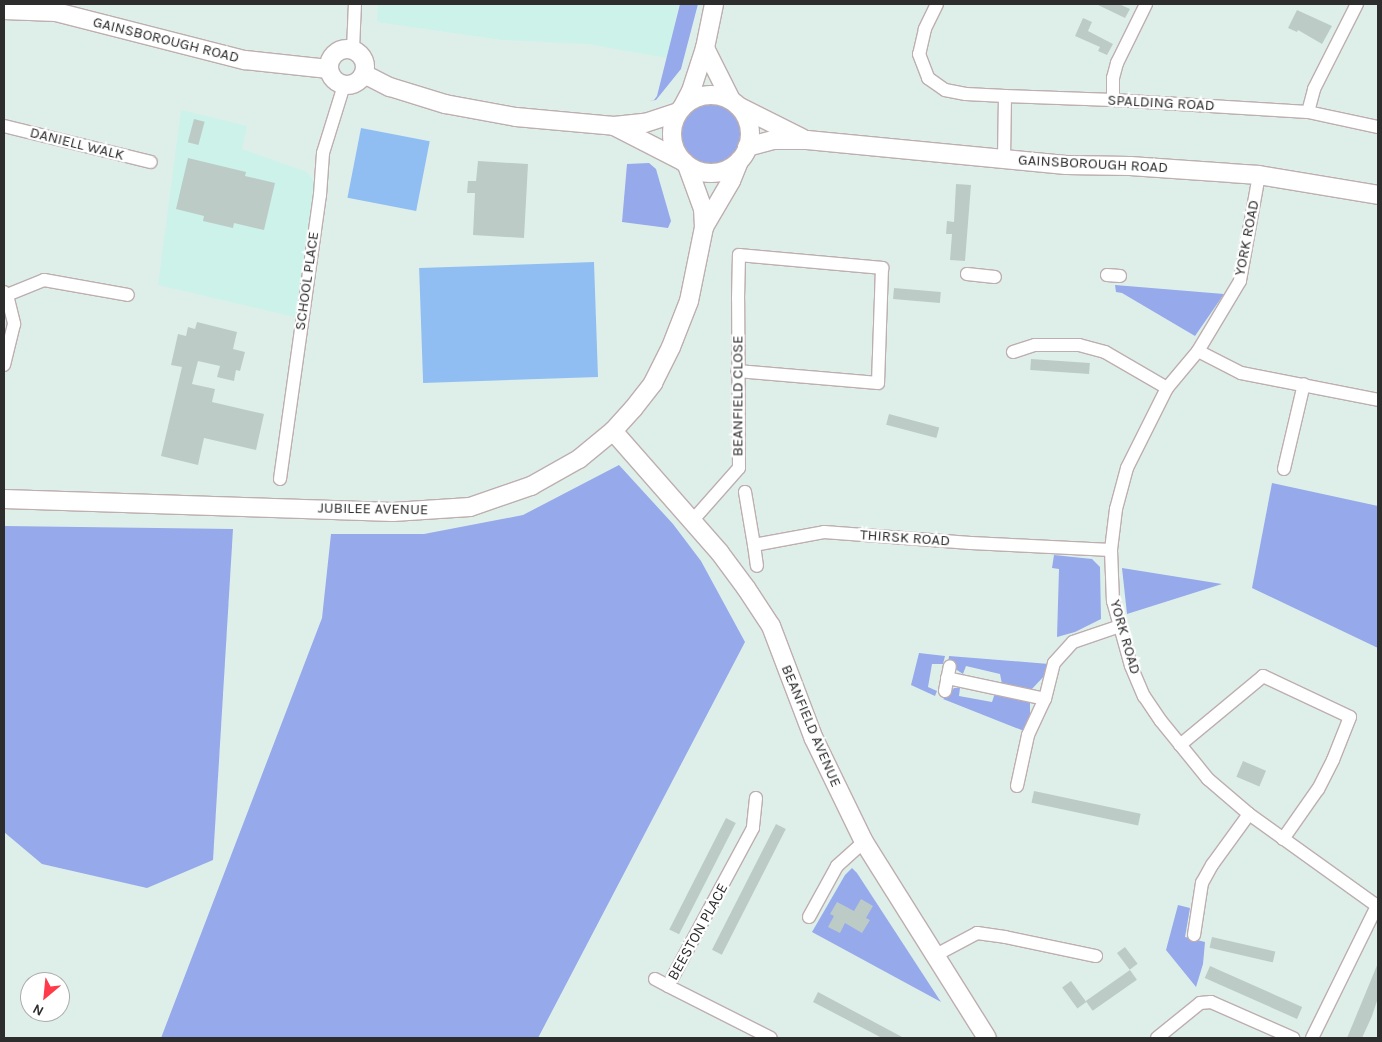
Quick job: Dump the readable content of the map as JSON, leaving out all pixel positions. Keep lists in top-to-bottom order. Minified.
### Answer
{"streets":{"street":["GAINSBOROUGH ROAD","SPALDING ROAD","DANIELL WALK","YORK ROAD","SCHOOL PLACE","BEANFIELD CLOSE","JUBILEE AVENUE","THIRSK ROAD","BEANFIELD AVENUE","BEESTON PLACE"]},"crossings":[["GAINSBOROUGH ROAD","YORK ROAD"],["GAINSBOROUGH ROAD","SCHOOL PLACE"],["GAINSBOROUGH ROAD","JUBILEE AVENUE"],["YORK ROAD","THIRSK ROAD"],["BEANFIELD CLOSE","BEANFIELD AVENUE"],["JUBILEE AVENUE","BEANFIELD AVENUE"]],"north":"bottom left"}
